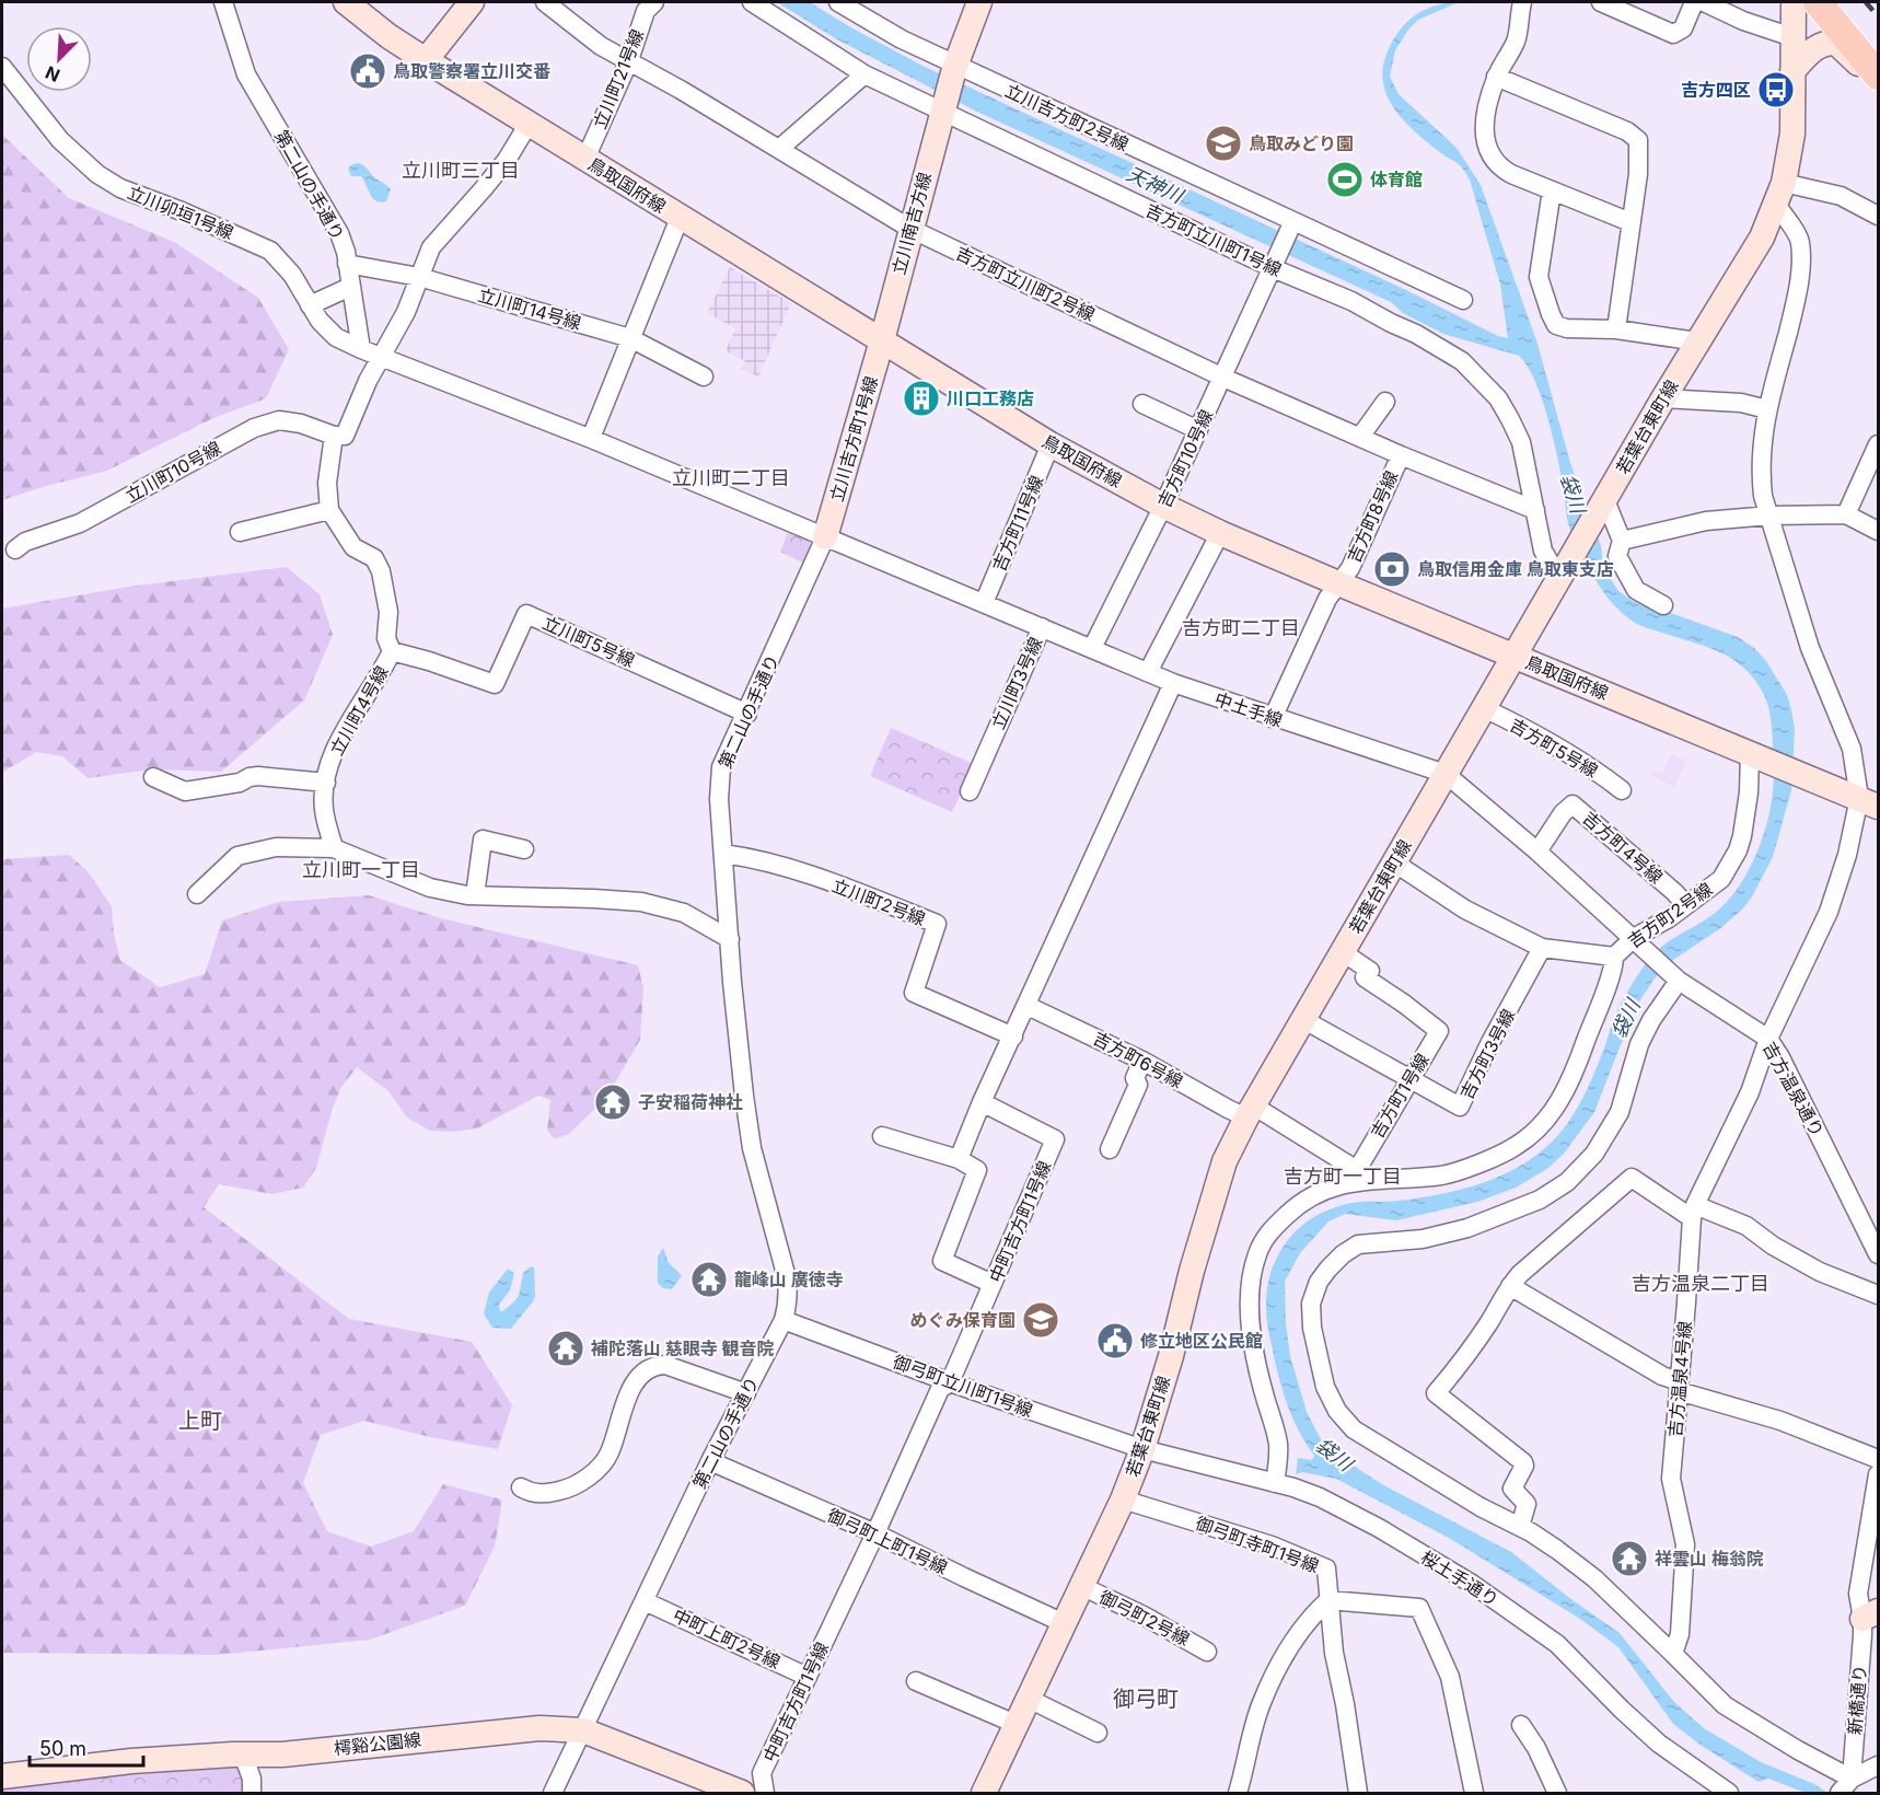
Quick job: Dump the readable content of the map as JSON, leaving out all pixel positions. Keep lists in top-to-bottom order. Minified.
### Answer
{"streets":{"main road":["鳥取国府線","立川南吉方線","若葉台東町線","立川吉方町1号線","樗谿公園線"],"street":["立川町21号線","立川吉方町2号線","第二山の手通り","立川卯垣1号線","吉方町立川町1号線","吉方町立川町2号線","立川町14号線","吉方町10号線","立川町10号線","吉方町8号線","吉方町11号線","立川町5号線","立川町3号線","中土手線","立川町4号線","吉方町5号線","吉方町4号線","立川町2号線","吉方町2号線","吉方町3号線","吉方町6号線","吉方温泉通り","吉方町1号線","中町吉方町1号線","吉方温泉4号線","御弓町立川町1号線","御弓町上町1号線","御弓町寺町1号線","桜土手通り","御弓町2号線","中町上町2号線","新橋通り"]},"crossings":[["立川町21号線","鳥取国府線"],["立川町21号線","吉方町立川町2号線"],["立川吉方町2号線","立川南吉方線"],["立川吉方町2号線","吉方町10号線"],["第二山の手通り","立川卯垣1号線"],["第二山の手通り","立川町14号線"],["第二山の手通り","立川吉方町1号線"],["第二山の手通り","立川町5号線"],["第二山の手通り","中土手線"],["第二山の手通り","立川町2号線"],["第二山の手通り","御弓町立川町1号線"],["第二山の手通り","御弓町上町1号線"],["第二山の手通り","中町上町2号線"],["第二山の手通り","樗谿公園線"],["鳥取国府線","立川南吉方線"],["鳥取国府線","若葉台東町線"],["鳥取国府線","立川吉方町1号線"],["鳥取国府線","吉方町10号線"],["鳥取国府線","吉方町8号線"],["鳥取国府線","吉方町11号線"],["鳥取国府線","吉方町2号線"],["鳥取国府線","吉方温泉4号線"],["立川南吉方線","吉方町立川町1号線"],["立川南吉方線","吉方町立川町2号線"],["立川南吉方線","立川吉方町1号線"],["吉方町立川町1号線","吉方町立川町2号線"],["吉方町立川町1号線","若葉台東町線"],["吉方町立川町1号線","吉方町10号線"],["吉方町立川町2号線","吉方町10号線"],["吉方町立川町2号線","吉方町8号線"],["若葉台東町線","中土手線"],["若葉台東町線","吉方町5号線"],["若葉台東町線","吉方町2号線"],["若葉台東町線","吉方町3号線"],["若葉台東町線","吉方町6号線"],["若葉台東町線","吉方町1号線"],["若葉台東町線","御弓町立川町1号線"],["若葉台東町線","御弓町上町1号線"],["若葉台東町線","御弓町寺町1号線"],["若葉台東町線","桜土手通り"],["若葉台東町線","御弓町2号線"],["立川吉方町1号線","中土手線"],["吉方町10号線","中土手線"],["吉方町8号線","中土手線"],["吉方町11号線","中土手線"],["立川町5号線","立川町4号線"],["立川町3号線","中土手線"],["中土手線","吉方町4号線"],["中土手線","吉方町2号線"],["中土手線","吉方温泉通り"],["吉方町4号線","吉方町2号線"],["吉方町2号線","吉方町3号線"],["吉方町2号線","吉方温泉通り"],["吉方町3号線","吉方町1号線"],["吉方温泉通り","吉方温泉4号線"],["中町吉方町1号線","御弓町立川町1号線"],["中町吉方町1号線","御弓町上町1号線"],["中町吉方町1号線","中町上町2号線"],["御弓町立川町1号線","桜土手通り"]],"districts":["立川町三丁目","立川町二丁目","吉方町二丁目","立川町一丁目","吉方町一丁目","吉方温泉二丁目","上町","御弓町"],"water":["天神川","袋川"],"places":{"public building":["鳥取警察署立川交番","修立地区公民館"],"bus stop":["吉方四区"],"school or university":["鳥取みどり園","めぐみ保育園"],"sports":["体育館"],"building":["川口工務店"],"bank":["鳥取信用金庫 鳥取東支店"],"temple":["子安稲荷神社","龍峰山 廣徳寺","補陀落山 慈眼寺 観音院","祥雲山 梅翁院"]},"scale_bar":"50 m","north":"bottom left"}
